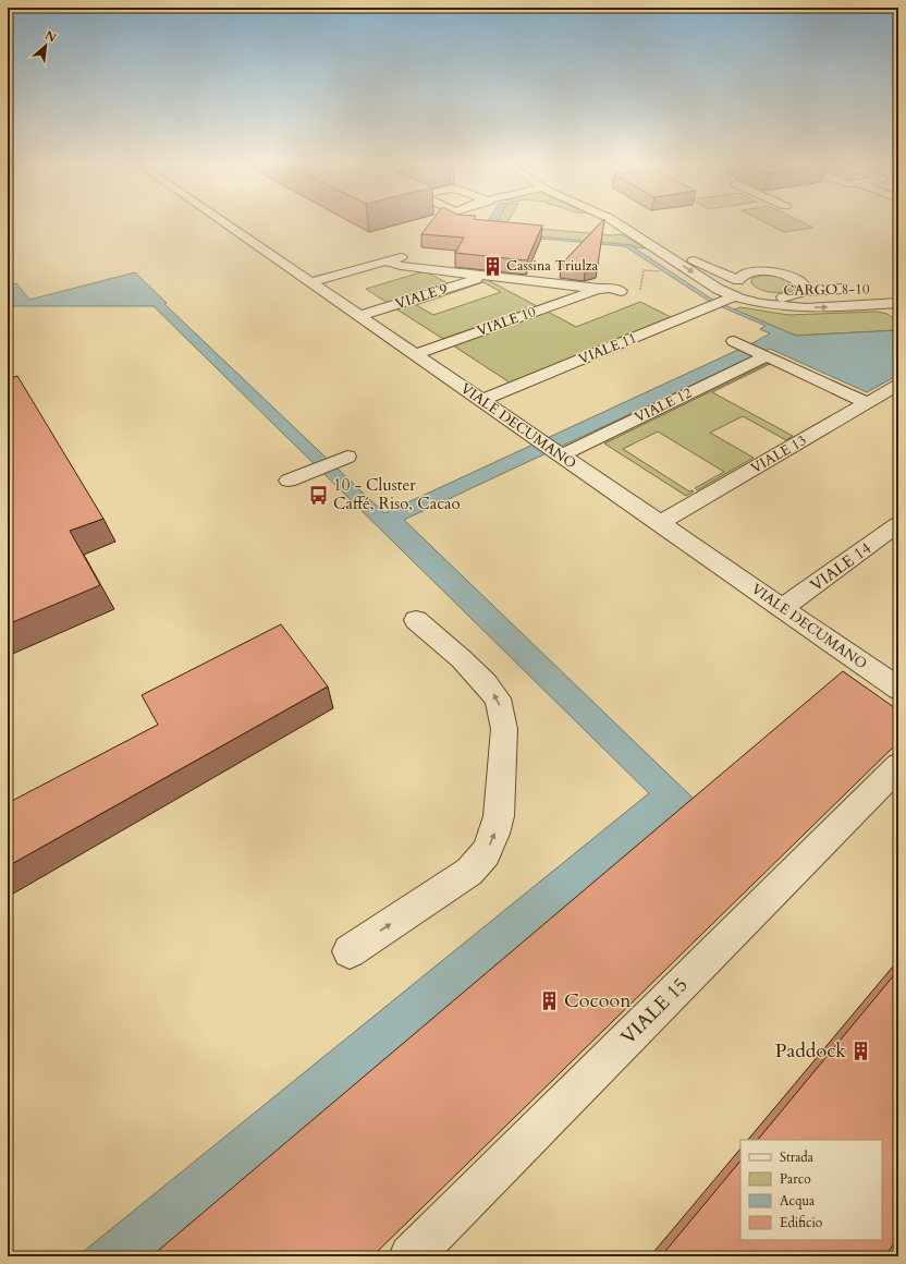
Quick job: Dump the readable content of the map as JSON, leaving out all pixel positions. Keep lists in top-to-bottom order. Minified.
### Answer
{"streets":{"street":["CARGO 8-10","VIALE 9","VIALE 10","VIALE 11","VIALE 12","VIALE DECUMANO","VIALE 13","VIALE 14","VIALE 15"]},"crossings":[["CARGO 8-10","VIALE 11"],["VIALE 9","VIALE DECUMANO"],["VIALE 10","VIALE DECUMANO"],["VIALE 11","VIALE DECUMANO"],["VIALE 12","VIALE DECUMANO"],["VIALE DECUMANO","VIALE 13"],["VIALE DECUMANO","VIALE 14"]],"places":{"building":["Cassina Triulza","Cocoon","Paddock"],"bus stop":["10 - Cluster Caffé, Riso, Cacao"]},"legend":["Strada","Parco","Acqua","Edificio"],"north":"top right"}
